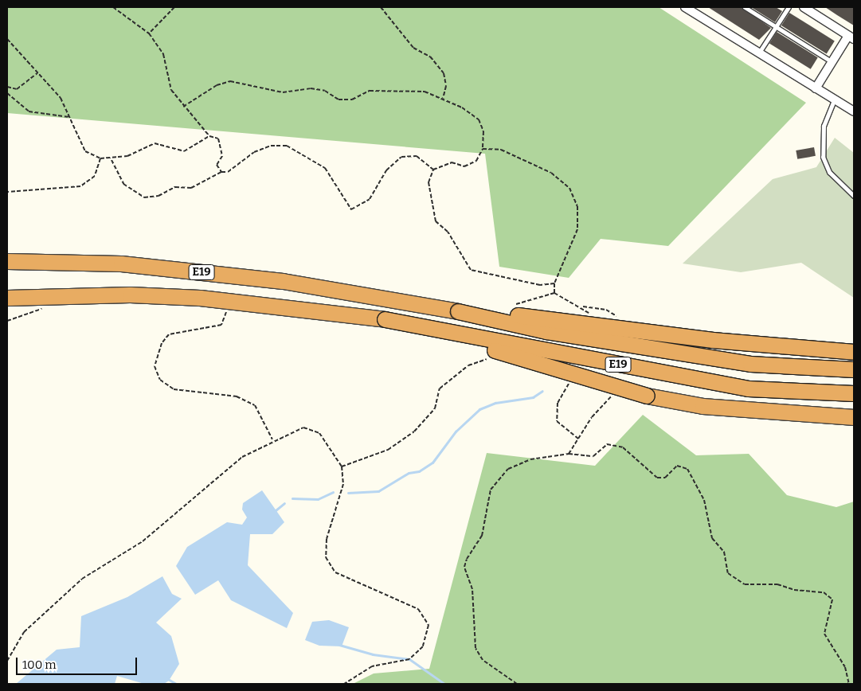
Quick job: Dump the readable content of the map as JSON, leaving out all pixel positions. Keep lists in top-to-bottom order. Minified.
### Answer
{"streets":{"highway":["E19"]},"scale_bar":"100 m"}
